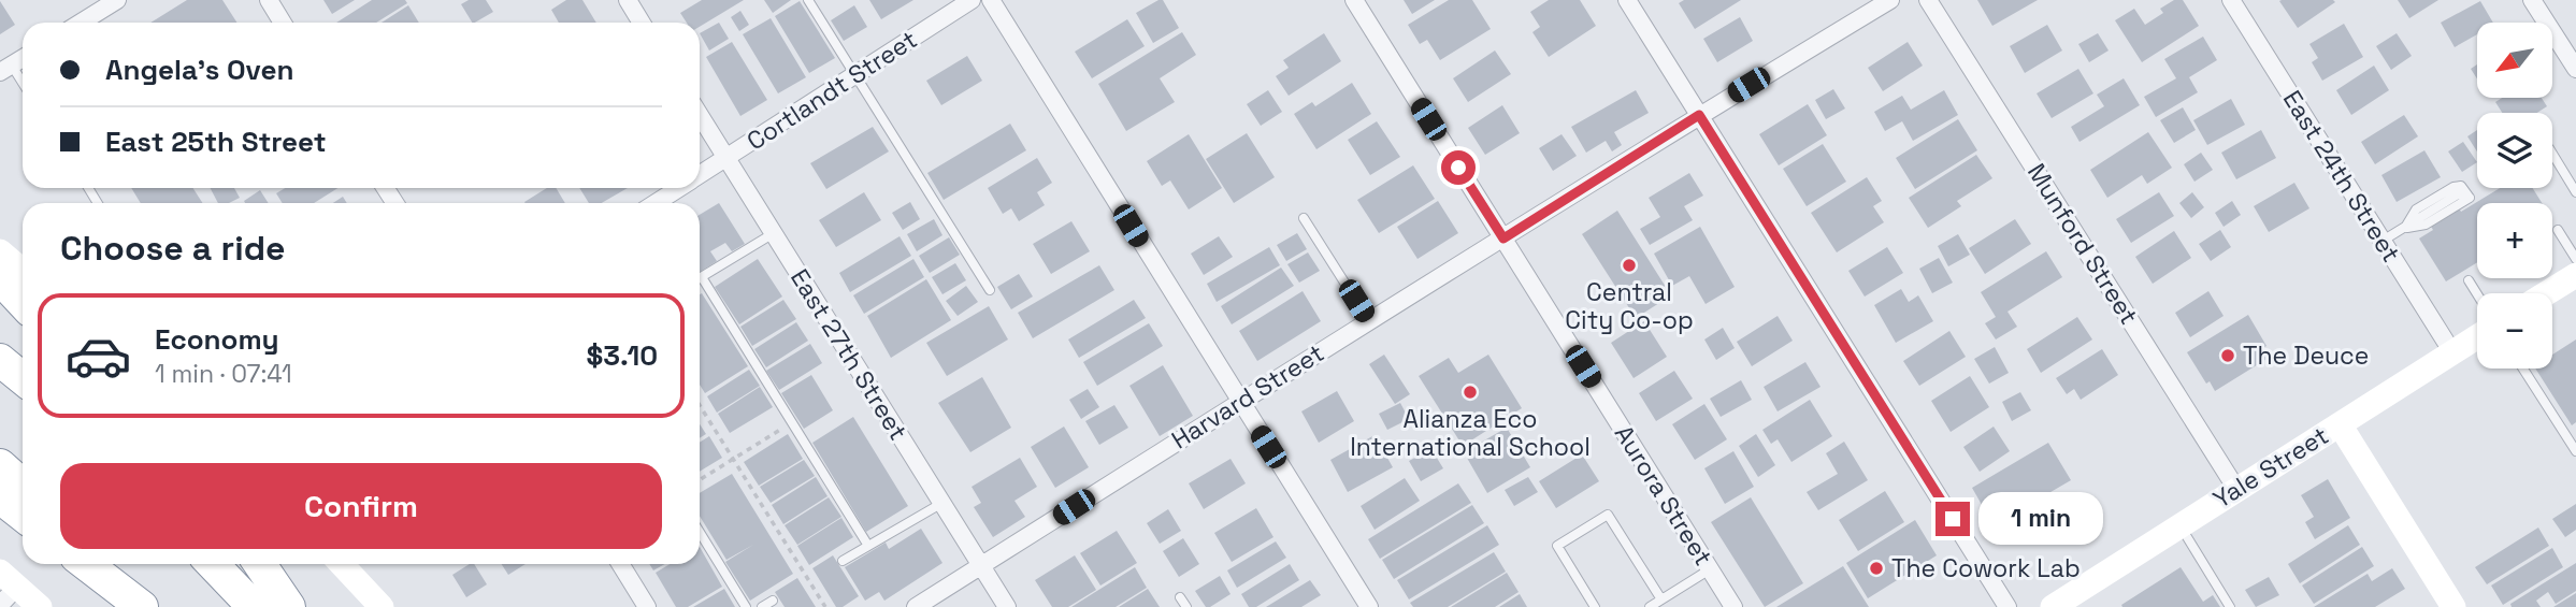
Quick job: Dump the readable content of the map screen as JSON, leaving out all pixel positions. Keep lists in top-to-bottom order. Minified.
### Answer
{"streets":{"main road":["Yale Street"],"street":["Cortlandt Street","East 24th Street","Munford Street","East 27th Street","Harvard Street","Aurora Street"]},"crossings":[["Cortlandt Street","East 27th Street"],["East 24th Street","Yale Street"],["Munford Street","Yale Street"],["East 27th Street","Harvard Street"],["Harvard Street","Aurora Street"]],"places":["Central City Co-op","The Deuce","Alianza Eco International School","The Cowork Lab"],"north":"bottom left","page":{"map_buttons":["+","−"],"banner":["Angela's Oven","East 25th Street"],"heading":"Choose a ride","list":[{"name":"Economy","note":"1 min · 07:41","value":"$3.10"}],"buttons":"Confirm","bubble":"1 min"}}
